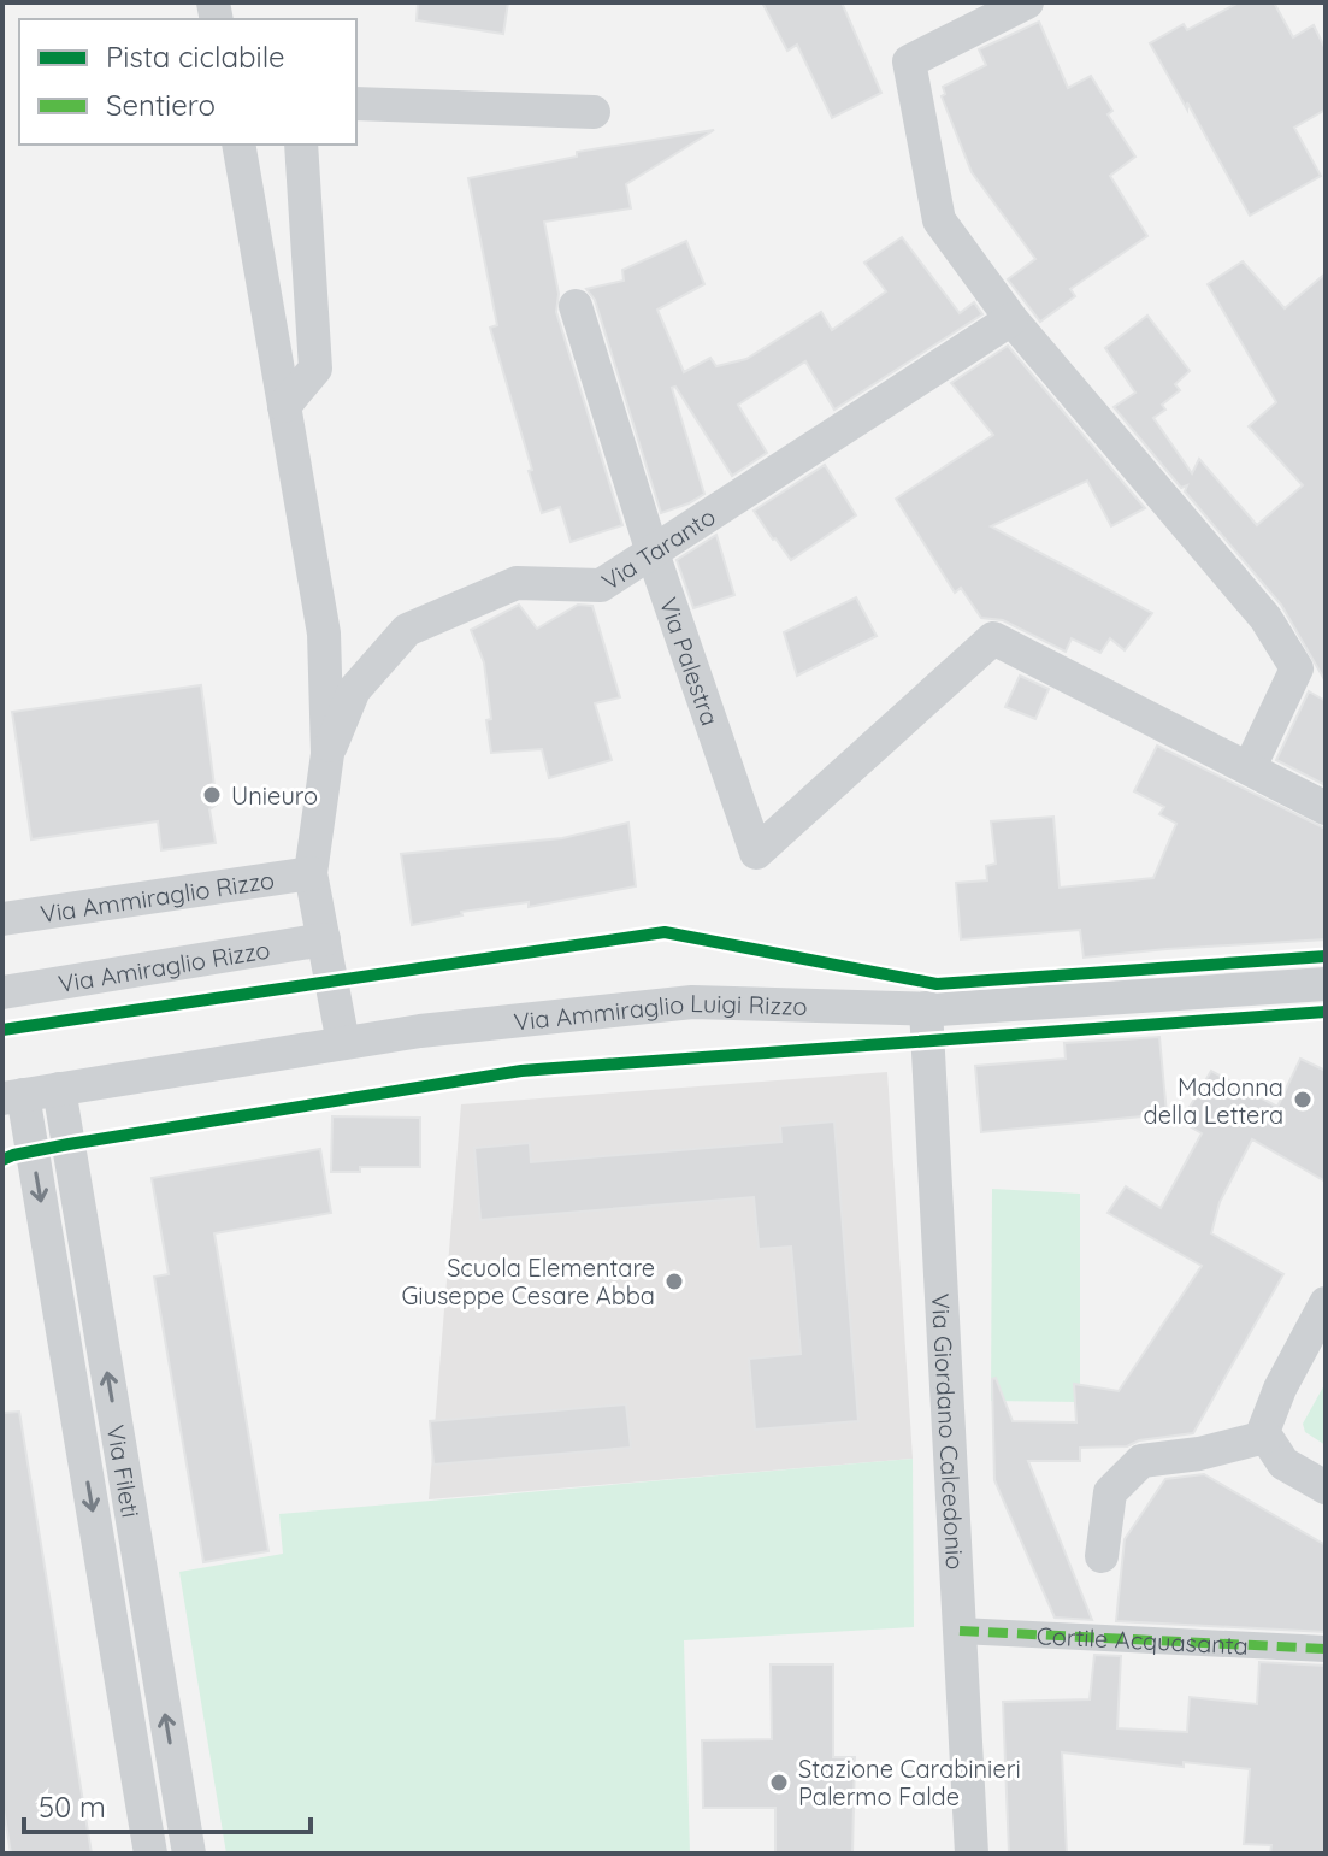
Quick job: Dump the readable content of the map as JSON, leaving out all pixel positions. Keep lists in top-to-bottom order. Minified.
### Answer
{"streets":{"street":["Via Taranto","Via Palestra","Via Ammiraglio Rizzo","Via Amiraglio Rizzo","Via Ammiraglio Luigi Rizzo","Via Giordano Calcedonio","Via Fileti","Cortile Acquasanta"]},"crossings":[["Via Taranto","Via Palestra"],["Via Ammiraglio Luigi Rizzo","Via Giordano Calcedonio"],["Via Ammiraglio Luigi Rizzo","Via Fileti"],["Via Giordano Calcedonio","Cortile Acquasanta"]],"places":["Unieuro","Madonna della Lettera","Scuola Elementare Giuseppe Cesare Abba","Stazione Carabinieri Palermo Falde"],"legend":["Pista ciclabile","Sentiero"],"scale_bar":"50 m"}
